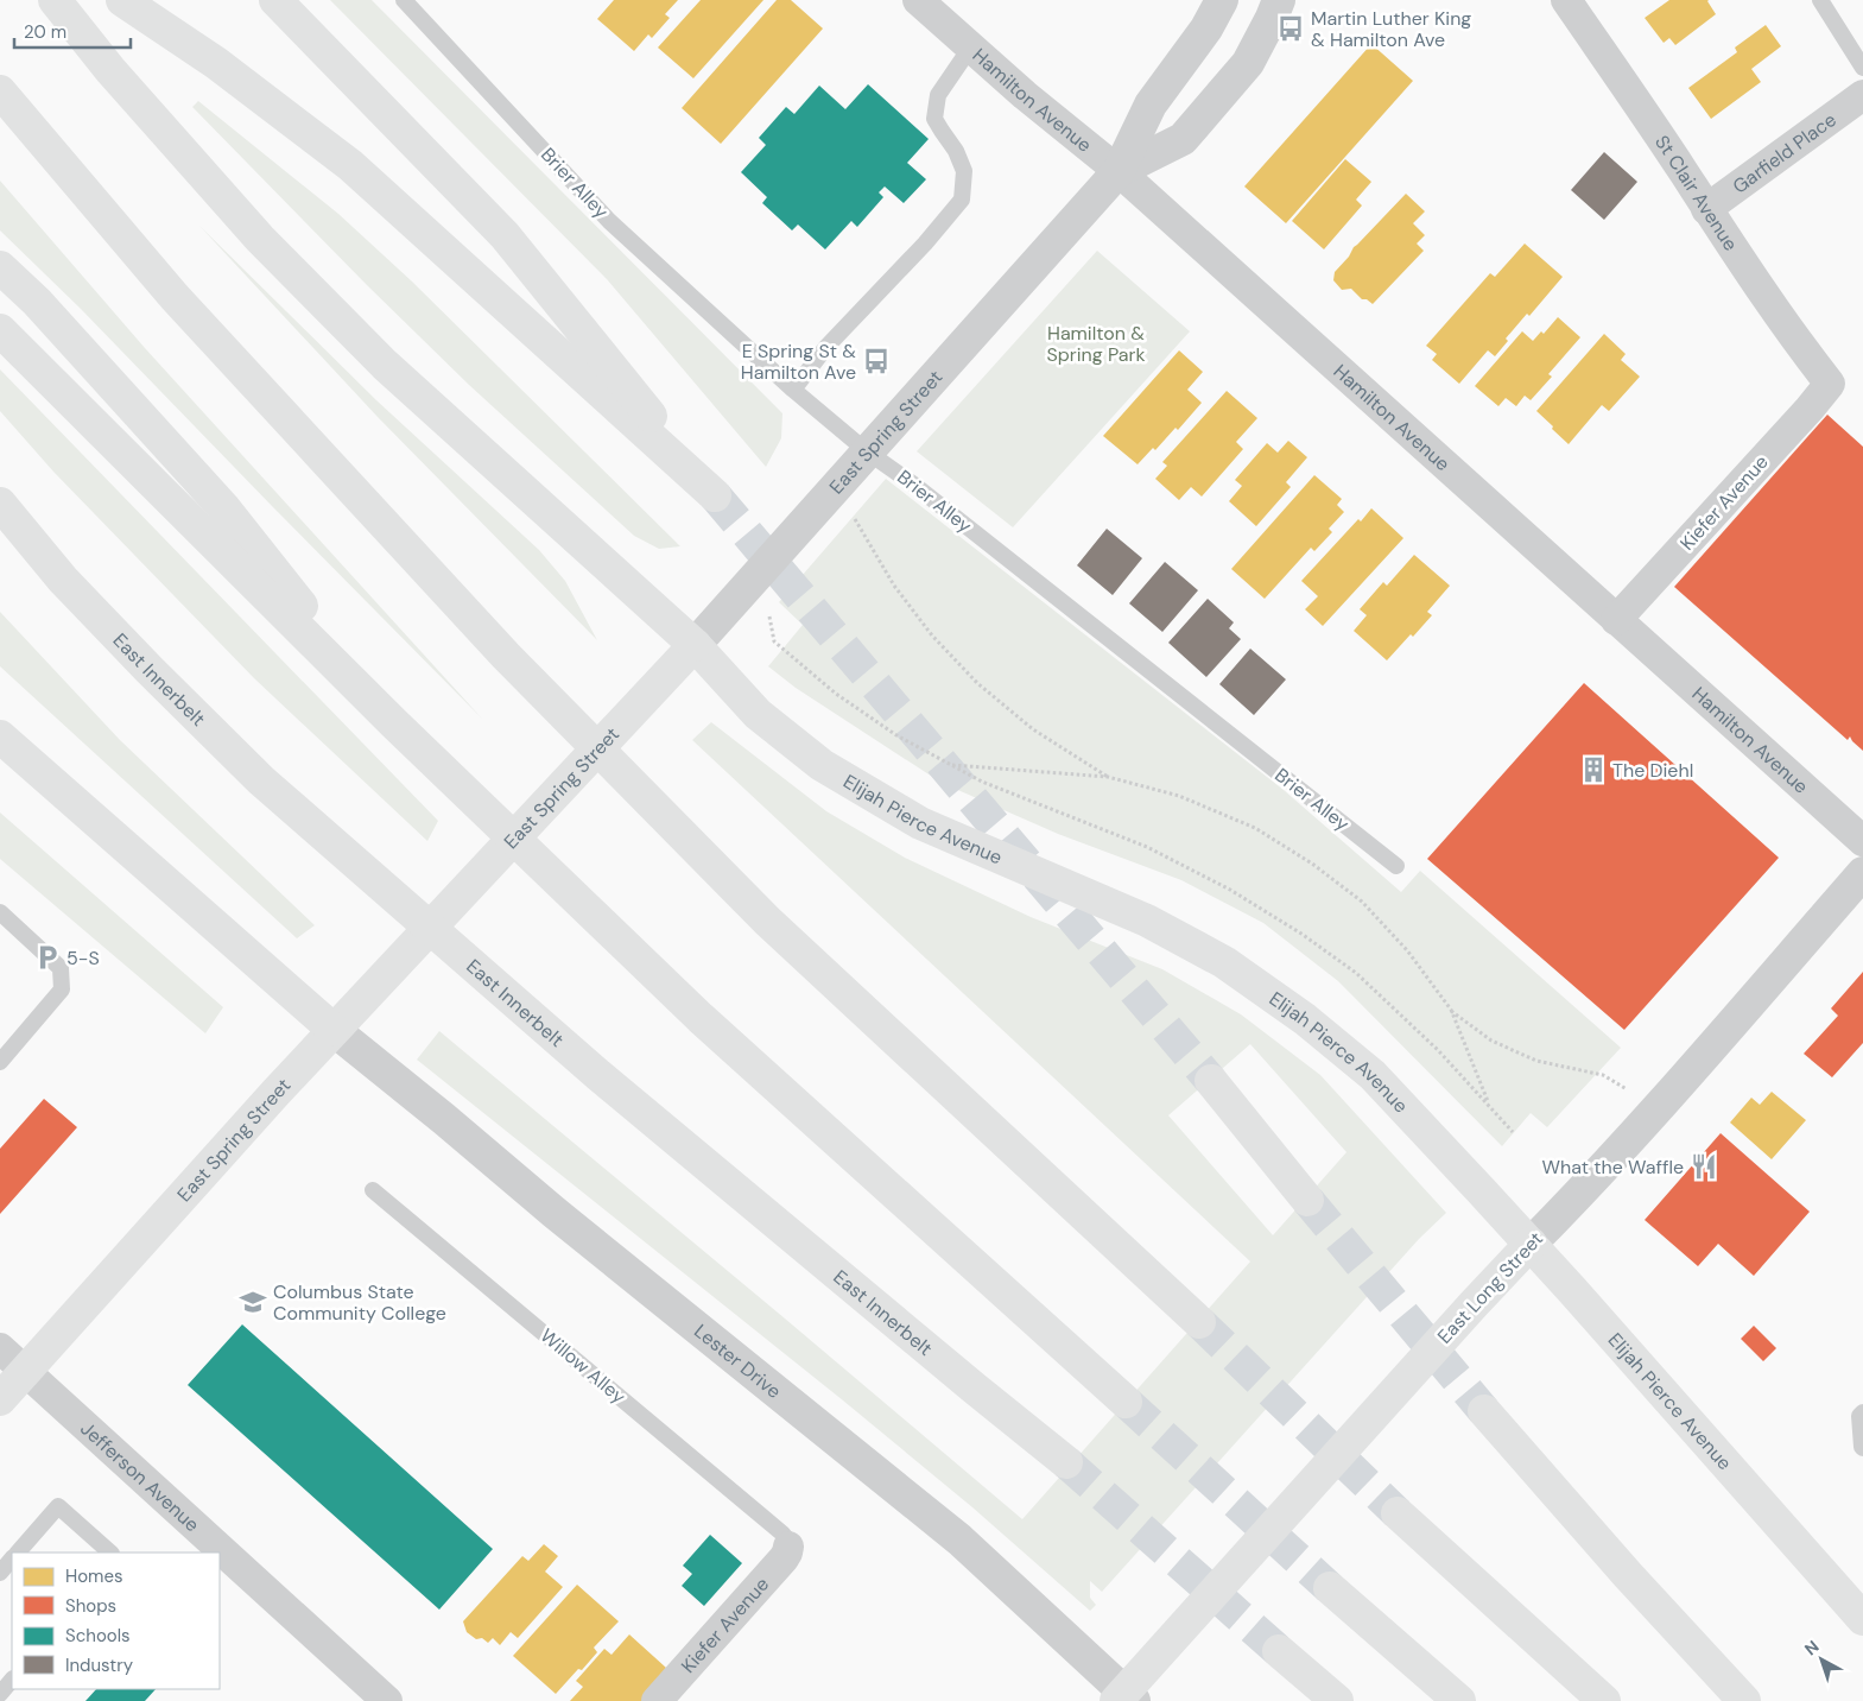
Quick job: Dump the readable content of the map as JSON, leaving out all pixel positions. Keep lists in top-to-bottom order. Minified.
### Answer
{"streets":{"main road":["East Spring Street","East Innerbelt","Elijah Pierce Avenue","East Long Street"],"street":["Hamilton Avenue","Garfield Place","St Clair Avenue","Kiefer Avenue","Lester Drive","Jefferson Avenue"],"lane":["Brier Alley","Willow Alley"]},"crossings":[["Hamilton Avenue","East Spring Street"],["Hamilton Avenue","Kiefer Avenue"],["Garfield Place","St Clair Avenue"],["Brier Alley","East Spring Street"],["St Clair Avenue","Kiefer Avenue"],["East Spring Street","Elijah Pierce Avenue"],["East Spring Street","Lester Drive"],["East Spring Street","Jefferson Avenue"],["Kiefer Avenue","Willow Alley"],["Elijah Pierce Avenue","East Long Street"],["East Long Street","Lester Drive"]],"parks":["Hamilton & Spring Park"],"places":{"bus stop":["Martin Luther King & Hamilton Ave","E Spring St & Hamilton Ave"],"building":["The Diehl"],"parking":["5-S"],"restaurant":["What the Waffle"],"school or university":["Columbus State Community College"]},"legend":["Homes","Shops","Schools","Industry"],"scale_bar":"20 m","north":"top left"}
